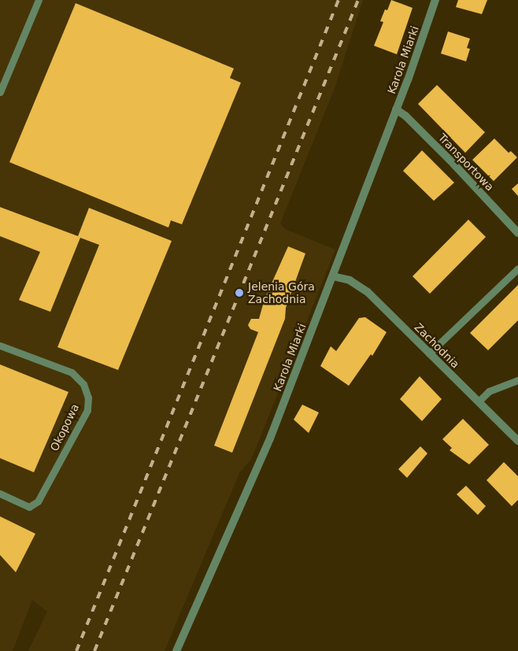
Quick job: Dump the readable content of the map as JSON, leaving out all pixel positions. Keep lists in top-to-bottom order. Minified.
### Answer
{"streets":{"street":["Karola Miarki","Transportowa","Zachodnia"],"lane":["Okopowa"]},"crossings":[["Karola Miarki","Transportowa"],["Karola Miarki","Zachodnia"]],"places":["Jelenia Góra Zachodnia"]}
